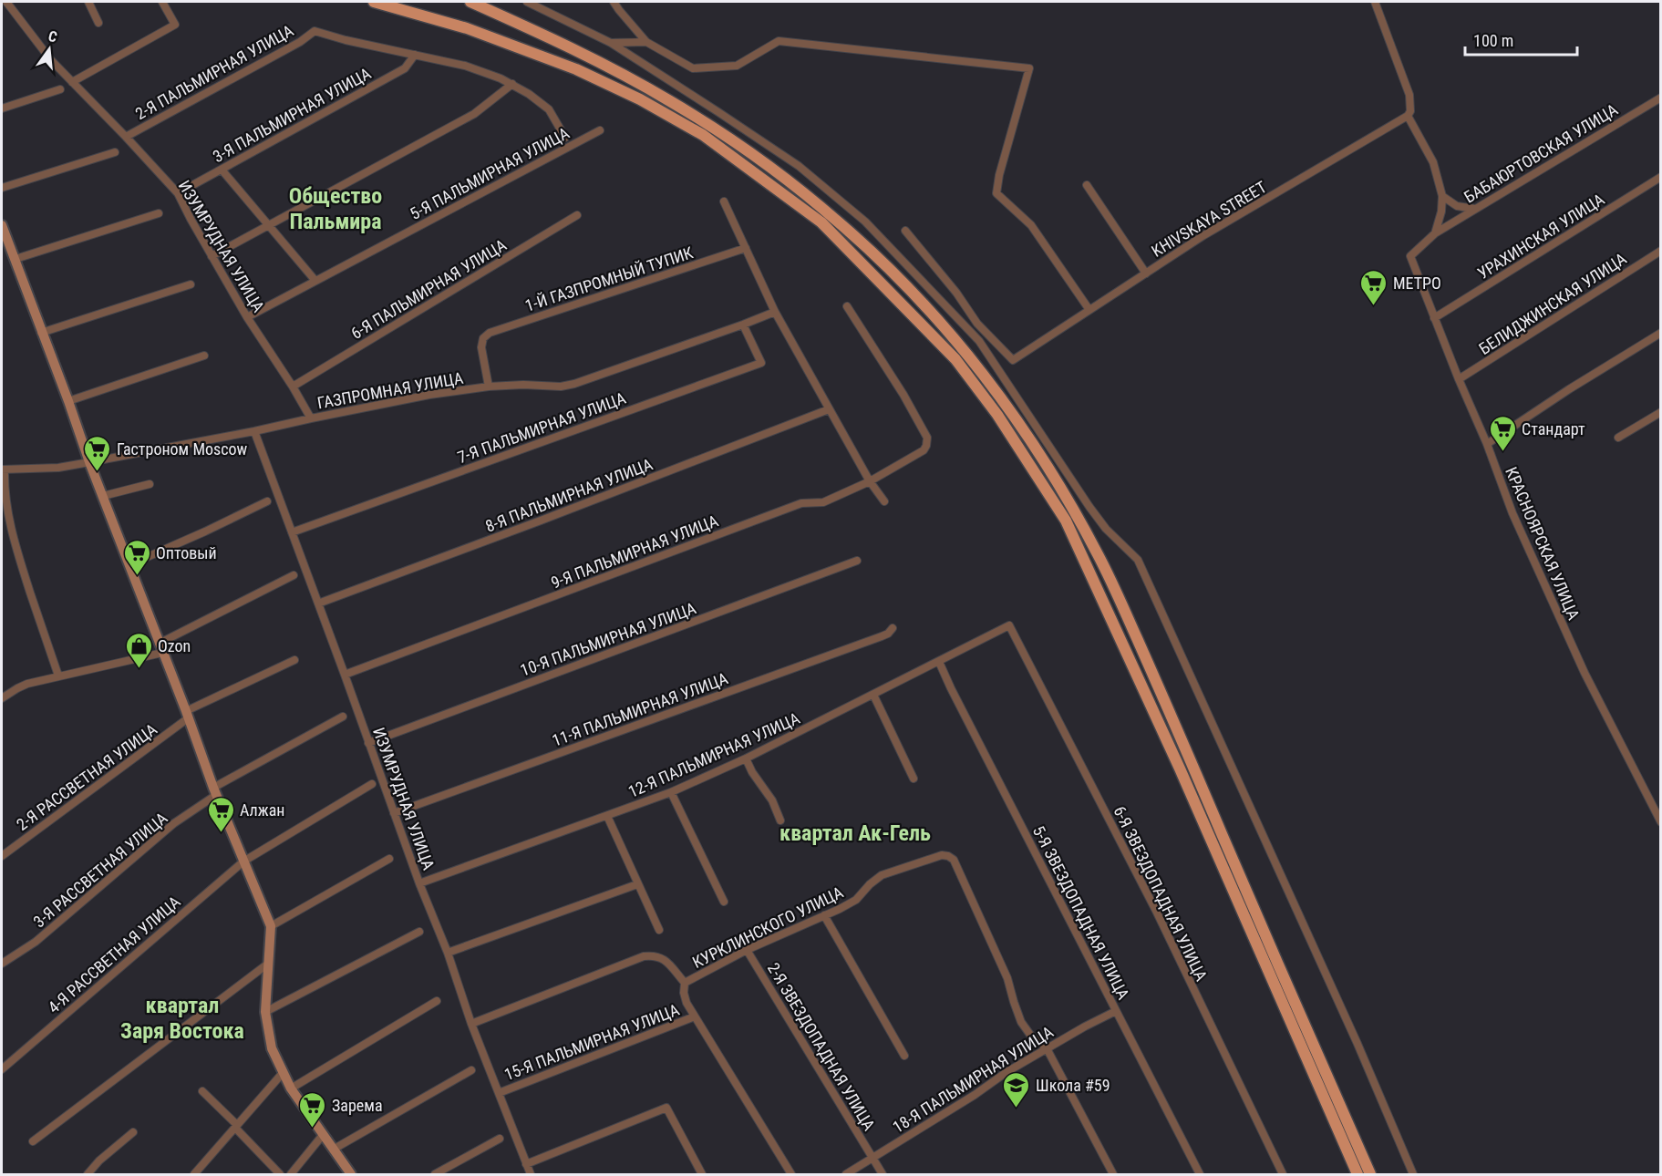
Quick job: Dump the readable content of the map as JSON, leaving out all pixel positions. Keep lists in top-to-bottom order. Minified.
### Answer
{"streets":{"street":["2-Я ПАЛЬМИРНАЯ УЛИЦА","3-Я ПАЛЬМИРНАЯ УЛИЦА","БАБАЮРТОВСКАЯ УЛИЦА","5-Я ПАЛЬМИРНАЯ УЛИЦА","KHIVSKAYA STREET","УРАХИНСКАЯ УЛИЦА","ИЗУМРУДНАЯ УЛИЦА","1-Й ГАЗПРОМНЫЙ ТУПИК","6-Я ПАЛЬМИРНАЯ УЛИЦА","БЕЛИДЖИНСКАЯ УЛИЦА","ГАЗПРОМНАЯ УЛИЦА","7-Я ПАЛЬМИРНАЯ УЛИЦА","8-Я ПАЛЬМИРНАЯ УЛИЦА","КРАСНОЯРСКАЯ УЛИЦА","9-Я ПАЛЬМИРНАЯ УЛИЦА","10-Я ПАЛЬМИРНАЯ УЛИЦА","11-Я ПАЛЬМИРНАЯ УЛИЦА","12-Я ПАЛЬМИРНАЯ УЛИЦА","2-Я РАССВЕТНАЯ УЛИЦА","3-Я РАССВЕТНАЯ УЛИЦА","6-Я ЗВЕЗДОПАДНАЯ УЛИЦА","5-Я ЗВЕЗДОПАДНАЯ УЛИЦА","КУРКЛИНСКОГО УЛИЦА","4-Я РАССВЕТНАЯ УЛИЦА","15-Я ПАЛЬМИРНАЯ УЛИЦА","2-Я ЗВЕЗДОПАДНАЯ УЛИЦА","18-Я ПАЛЬМИРНАЯ УЛИЦА"]},"crossings":[["2-Я ПАЛЬМИРНАЯ УЛИЦА","3-Я ПАЛЬМИРНАЯ УЛИЦА"],["2-Я ПАЛЬМИРНАЯ УЛИЦА","ИЗУМРУДНАЯ УЛИЦА"],["3-Я ПАЛЬМИРНАЯ УЛИЦА","ИЗУМРУДНАЯ УЛИЦА"],["БАБАЮРТОВСКАЯ УЛИЦА","КРАСНОЯРСКАЯ УЛИЦА"],["5-Я ПАЛЬМИРНАЯ УЛИЦА","ИЗУМРУДНАЯ УЛИЦА"],["УРАХИНСКАЯ УЛИЦА","КРАСНОЯРСКАЯ УЛИЦА"],["ИЗУМРУДНАЯ УЛИЦА","6-Я ПАЛЬМИРНАЯ УЛИЦА"],["ИЗУМРУДНАЯ УЛИЦА","ГАЗПРОМНАЯ УЛИЦА"],["ИЗУМРУДНАЯ УЛИЦА","7-Я ПАЛЬМИРНАЯ УЛИЦА"],["ИЗУМРУДНАЯ УЛИЦА","8-Я ПАЛЬМИРНАЯ УЛИЦА"],["ИЗУМРУДНАЯ УЛИЦА","9-Я ПАЛЬМИРНАЯ УЛИЦА"],["ИЗУМРУДНАЯ УЛИЦА","10-Я ПАЛЬМИРНАЯ УЛИЦА"],["ИЗУМРУДНАЯ УЛИЦА","11-Я ПАЛЬМИРНАЯ УЛИЦА"],["ИЗУМРУДНАЯ УЛИЦА","12-Я ПАЛЬМИРНАЯ УЛИЦА"],["ИЗУМРУДНАЯ УЛИЦА","15-Я ПАЛЬМИРНАЯ УЛИЦА"],["1-Й ГАЗПРОМНЫЙ ТУПИК","ГАЗПРОМНАЯ УЛИЦА"],["БЕЛИДЖИНСКАЯ УЛИЦА","КРАСНОЯРСКАЯ УЛИЦА"],["ГАЗПРОМНАЯ УЛИЦА","7-Я ПАЛЬМИРНАЯ УЛИЦА"],["12-Я ПАЛЬМИРНАЯ УЛИЦА","6-Я ЗВЕЗДОПАДНАЯ УЛИЦА"],["12-Я ПАЛЬМИРНАЯ УЛИЦА","5-Я ЗВЕЗДОПАДНАЯ УЛИЦА"],["5-Я ЗВЕЗДОПАДНАЯ УЛИЦА","18-Я ПАЛЬМИРНАЯ УЛИЦА"],["КУРКЛИНСКОГО УЛИЦА","2-Я ЗВЕЗДОПАДНАЯ УЛИЦА"],["КУРКЛИНСКОГО УЛИЦА","18-Я ПАЛЬМИРНАЯ УЛИЦА"],["2-Я ЗВЕЗДОПАДНАЯ УЛИЦА","18-Я ПАЛЬМИРНАЯ УЛИЦА"]],"districts":["Общество Пальмира","квартал Ак-Гель","квартал Заря Востока"],"places":{"supermarket":["МЕТРО","Стандарт","Гастроном Moscow","Оптовый","Алжан","Зарема"],"shop":["Ozon"],"school or university":["Школа #59"]},"scale_bar":"100 m","north":"top"}
